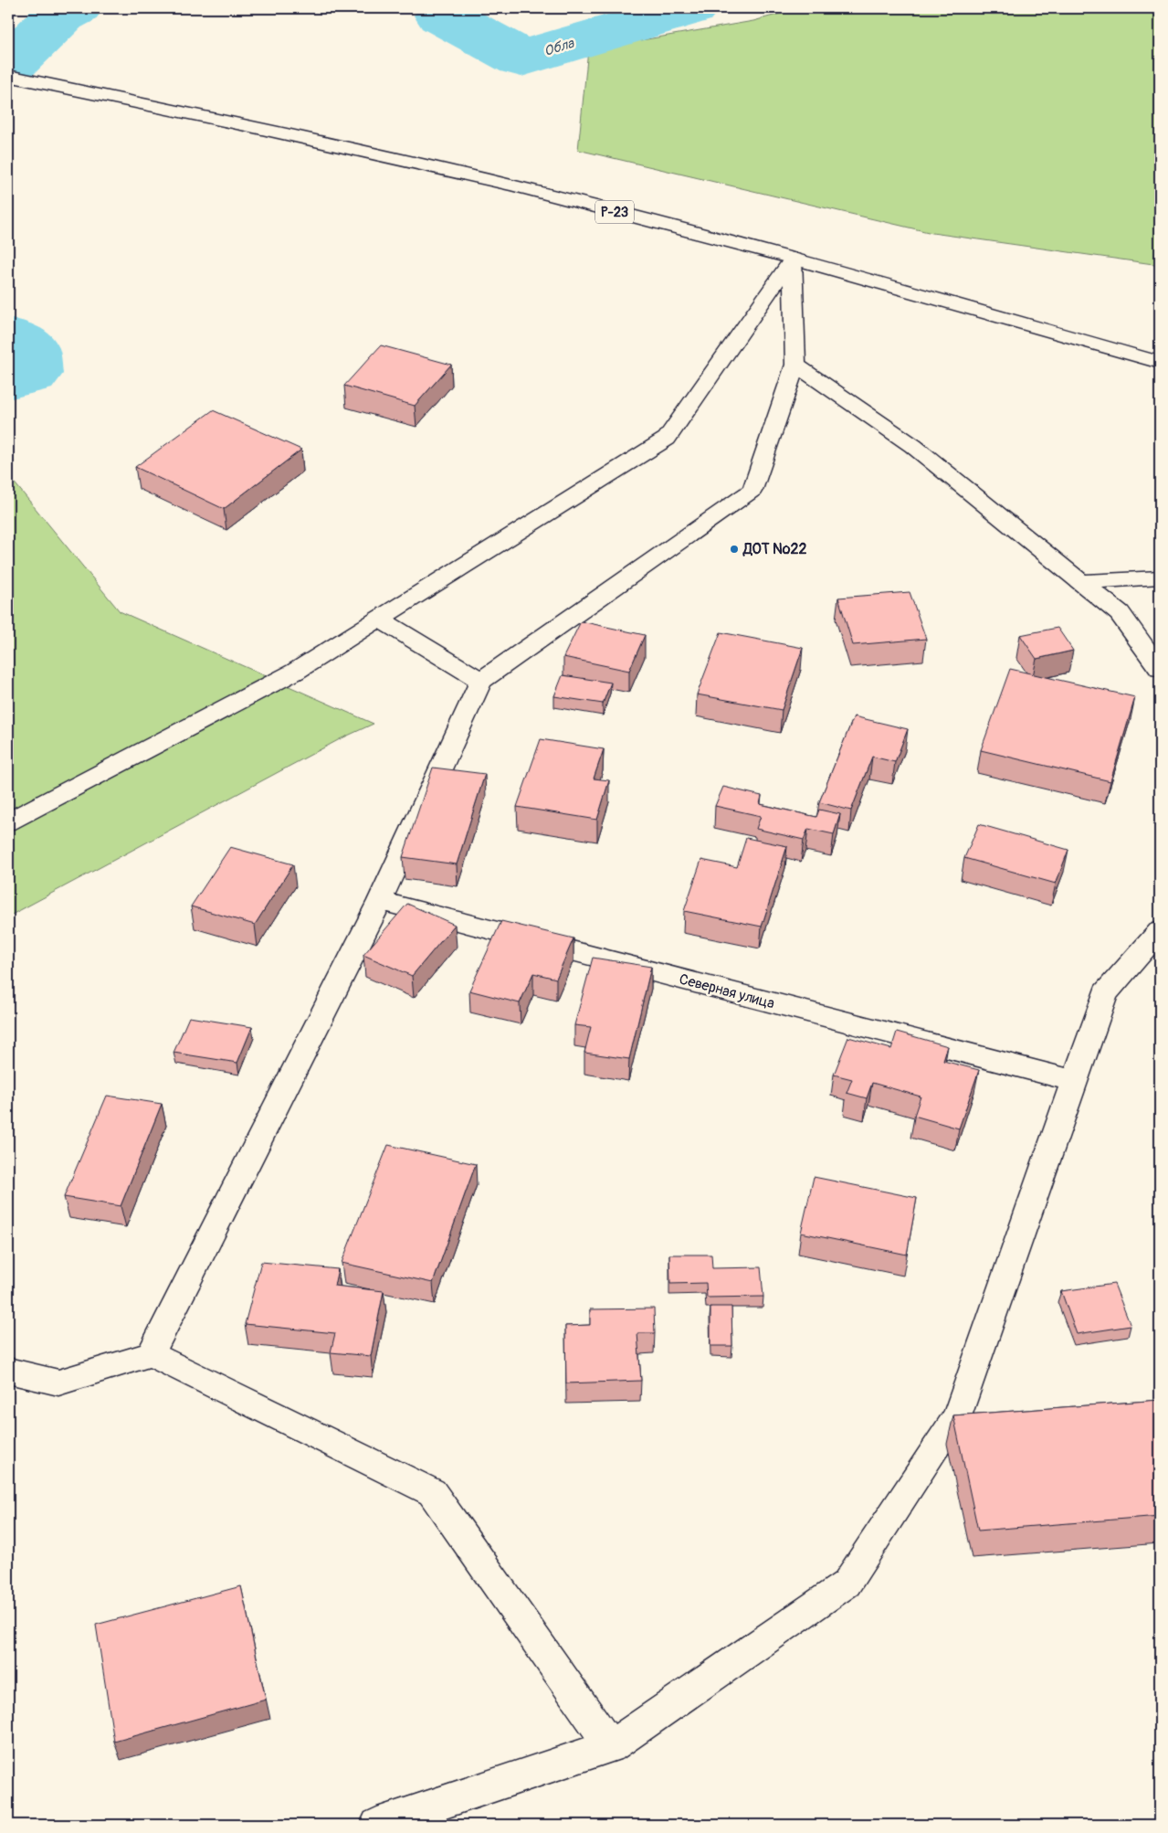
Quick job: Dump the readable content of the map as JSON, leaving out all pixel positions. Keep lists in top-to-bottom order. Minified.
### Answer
{"streets":{"street":["Р-23","Северная улица"]},"water":["Обла"],"places":["ДОТ №22"]}
